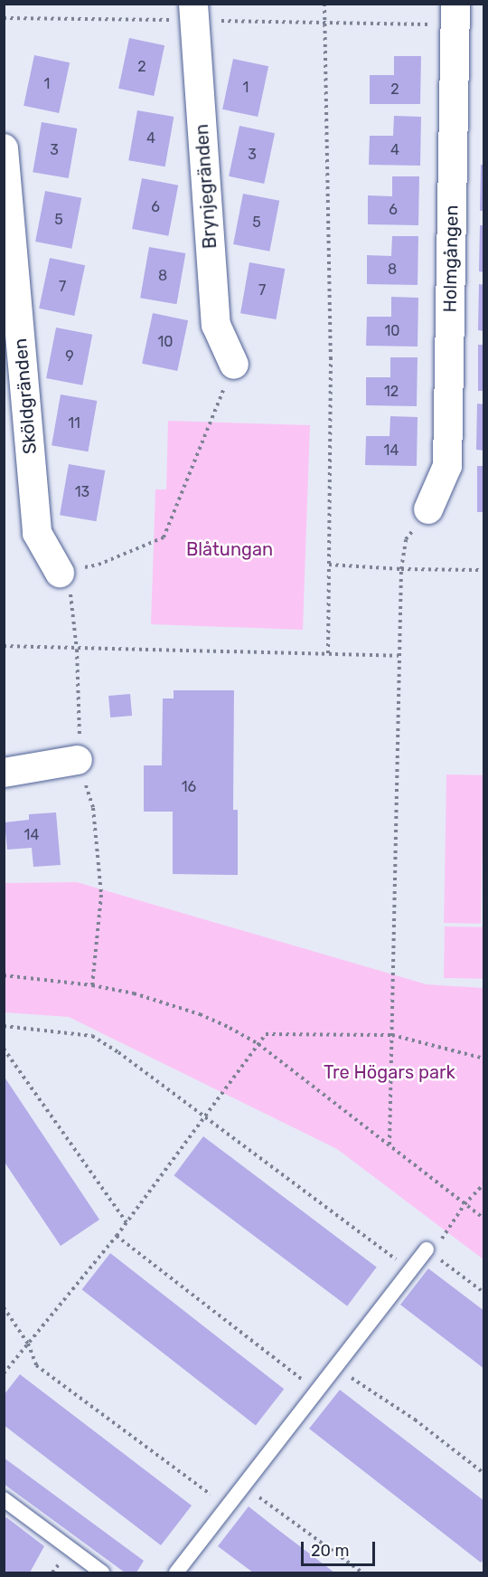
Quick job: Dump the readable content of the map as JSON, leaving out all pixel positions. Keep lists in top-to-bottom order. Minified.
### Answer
{"streets":{"street":["Brynjegränden","Holmgången","Sköldgränden"]},"parks":["Blåtungan","Tre Högars park"],"house_numbers":["2","1","1","2","4","3","4","3","6","6","5","5","8","8","7","7","10","10","9","12","11","14","13","16","14"],"scale_bar":"20 m"}
